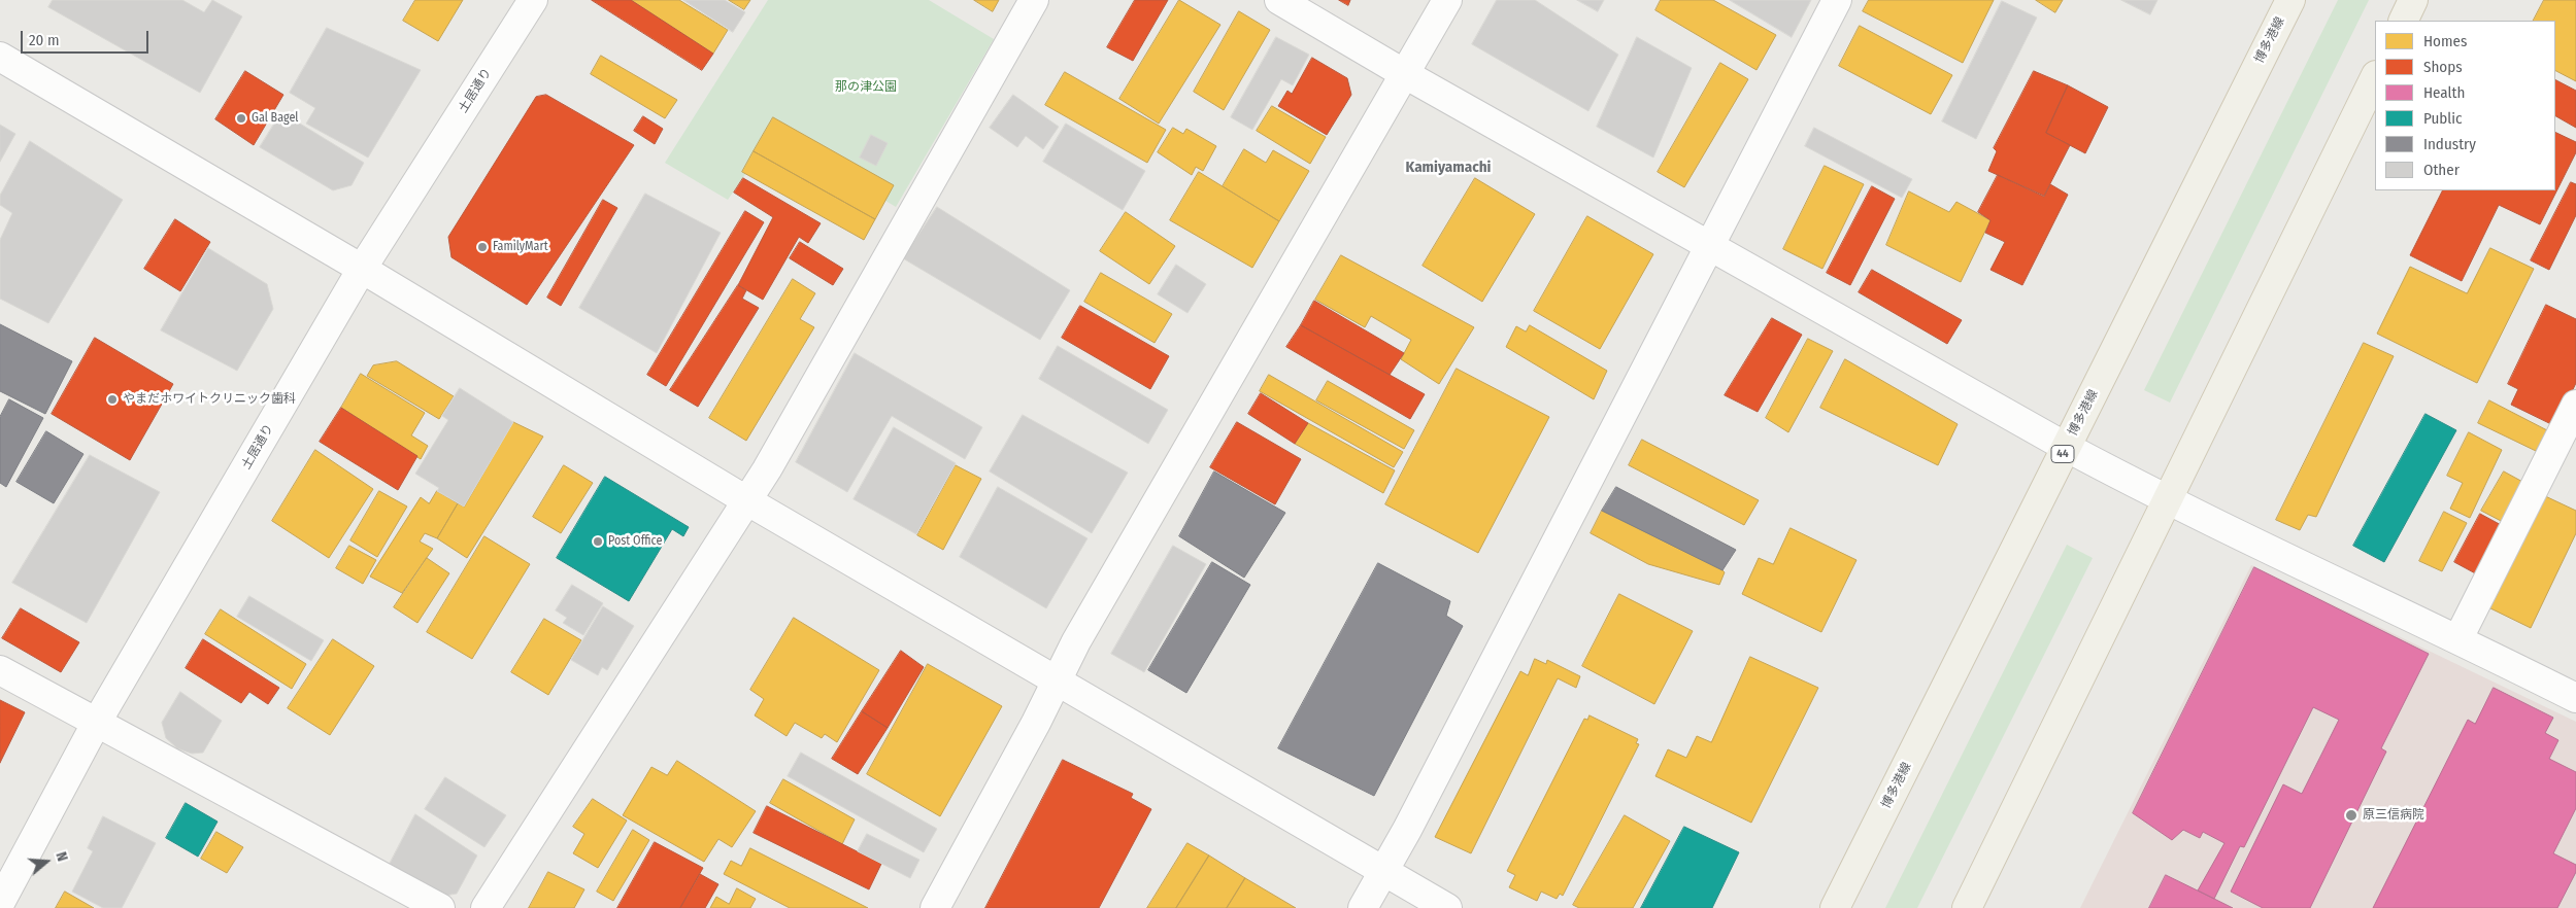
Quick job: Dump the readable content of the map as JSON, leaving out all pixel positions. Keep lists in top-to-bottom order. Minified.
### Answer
{"streets":{"main road":["博多港線","44"],"street":["土居通り"]},"districts":["Kamiyamachi"],"parks":["那の津公園"],"places":["Gal Bagel","FamilyMart","やまだホワイトクリニック歯科","Post Office","原三信病院"],"legend":["Homes","Shops","Health","Public","Industry","Other"],"scale_bar":"20 m","north":"right"}
